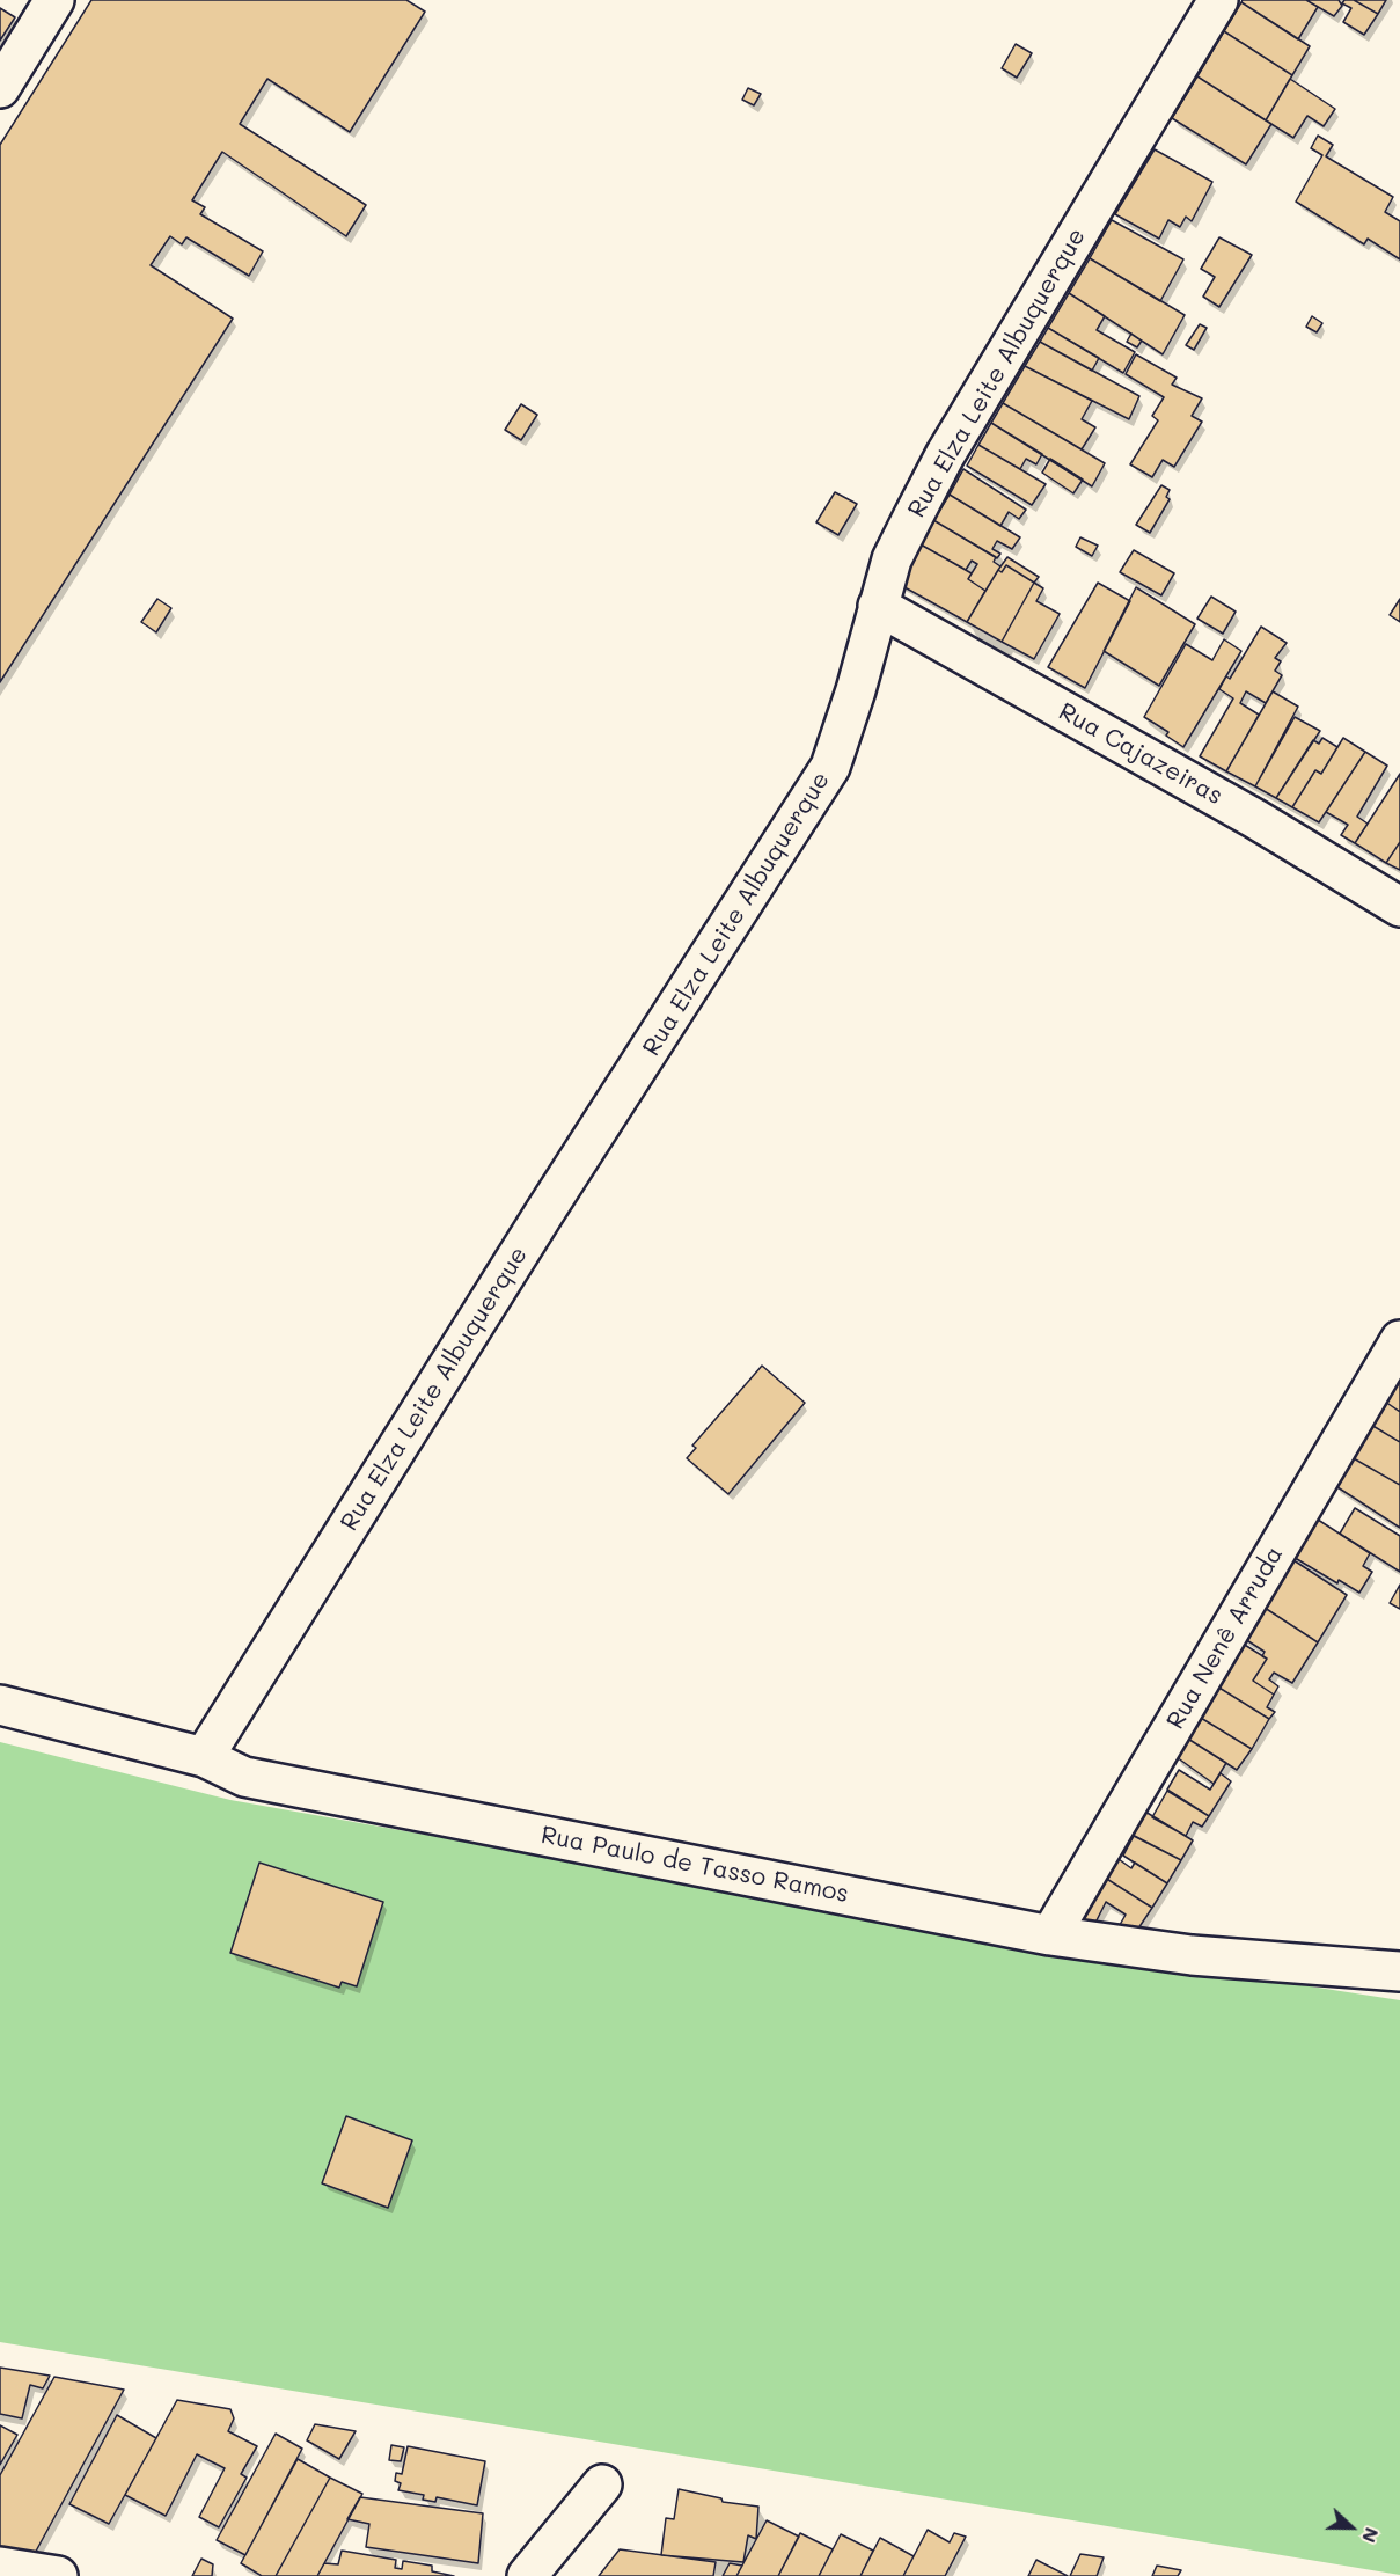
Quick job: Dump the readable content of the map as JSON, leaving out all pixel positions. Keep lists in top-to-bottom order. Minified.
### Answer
{"streets":{"street":["Rua Elza Leite Albuquerque","Rua Cajazeiras","Rua Nenê Arruda","Rua Paulo de Tasso Ramos"]},"crossings":[["Rua Elza Leite Albuquerque","Rua Cajazeiras"],["Rua Elza Leite Albuquerque","Rua Paulo de Tasso Ramos"],["Rua Nenê Arruda","Rua Paulo de Tasso Ramos"]],"north":"right"}
